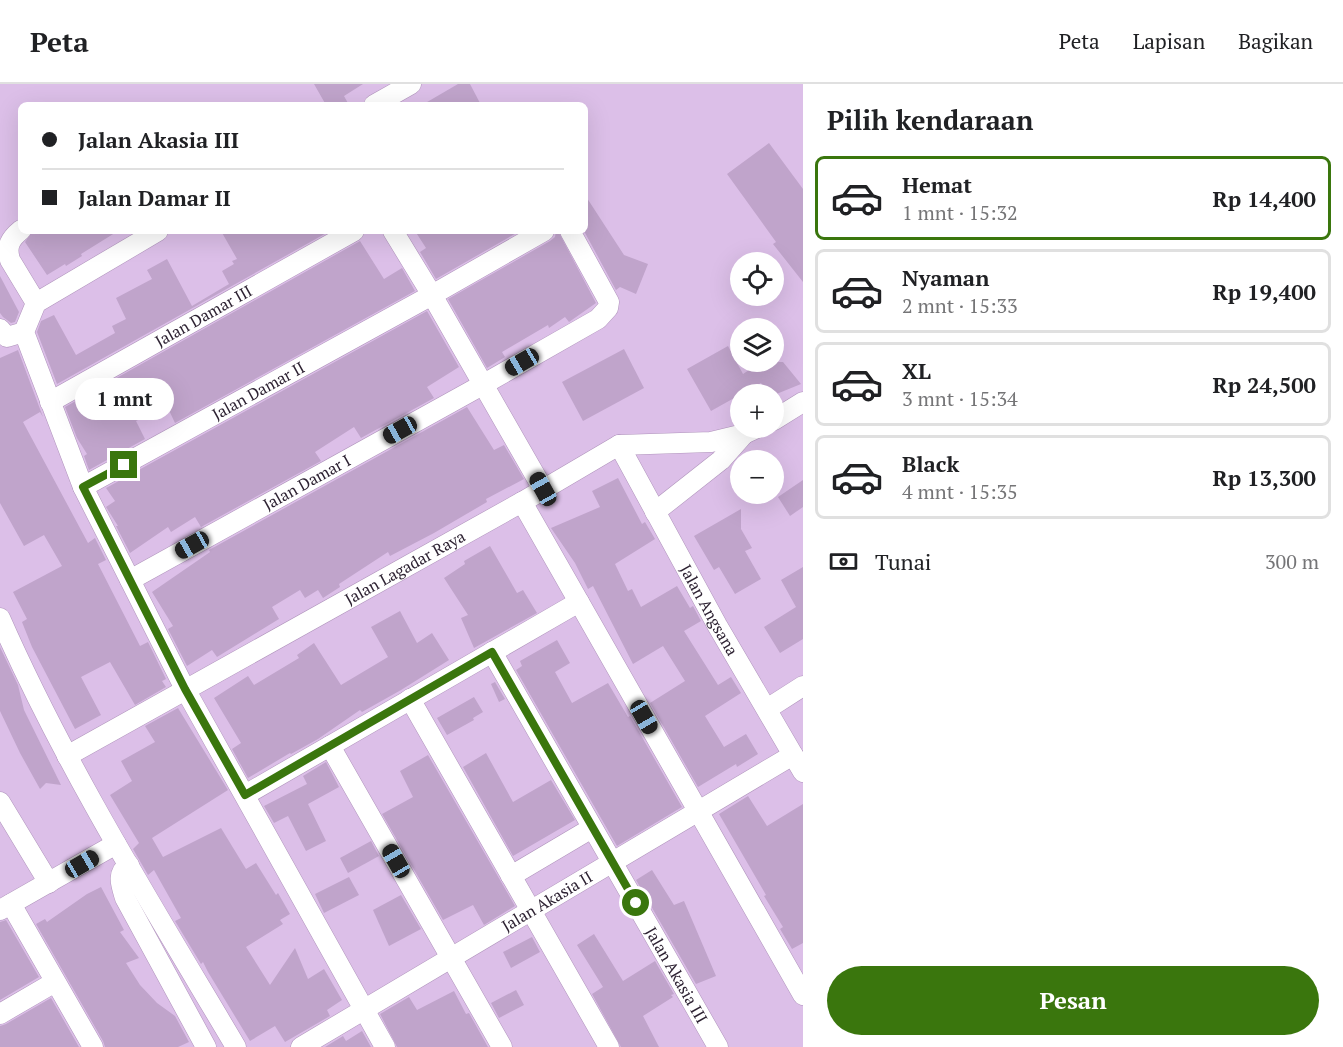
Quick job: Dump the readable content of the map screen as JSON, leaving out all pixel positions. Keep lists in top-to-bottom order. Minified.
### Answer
{"streets":{"street":["Jalan Damar III","Jalan Damar II","Jalan Damar I","Jalan Lagadar Raya","Jalan Angsana","Jalan Akasia II","Jalan Akasia III"]},"crossings":[["Jalan Lagadar Raya","Jalan Angsana"],["Jalan Angsana","Jalan Akasia II"],["Jalan Akasia II","Jalan Akasia III"]],"page":{"header":"Peta","nav":["Peta","Lapisan","Bagikan"],"heading":"Pilih kendaraan","banner":["Jalan Akasia III","Jalan Damar II"],"list":[{"name":"Hemat","note":"1 mnt · 15:32","value":"Rp 14,400"},{"name":"Nyaman","note":"2 mnt · 15:33","value":"Rp 19,400"},{"name":"XL","note":"3 mnt · 15:34","value":"Rp 24,500"},{"name":"Black","note":"4 mnt · 15:35","value":"Rp 13,300"}],"map_buttons":["+","−"],"bubble":"1 mnt","pay":["Tunai","300 m"],"buttons":"Pesan"}}
